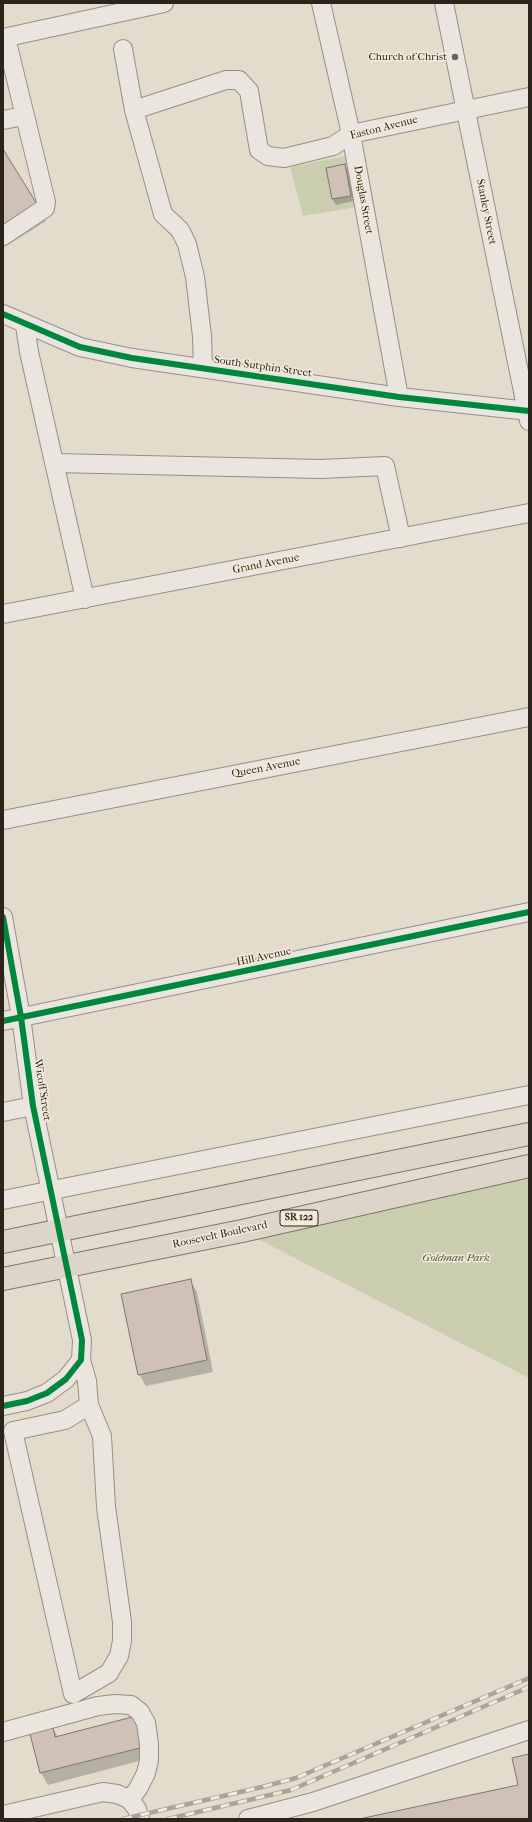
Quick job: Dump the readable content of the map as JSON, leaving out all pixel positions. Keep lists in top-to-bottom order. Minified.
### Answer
{"streets":{"main road":["SR 122","Roosevelt Boulevard"],"street":["Easton Avenue","Douglas Street","Stanley Street","South Sutphin Street","Grand Avenue","Queen Avenue","Hill Avenue","Wicoff Street"]},"crossings":[["Easton Avenue","Douglas Street"],["Easton Avenue","Stanley Street"],["Easton Avenue","South Sutphin Street"],["Douglas Street","South Sutphin Street"],["Stanley Street","South Sutphin Street"],["Hill Avenue","Wicoff Street"],["Wicoff Street","Roosevelt Boulevard"]],"parks":["Goldman Park"],"places":["Church of Christ"]}
